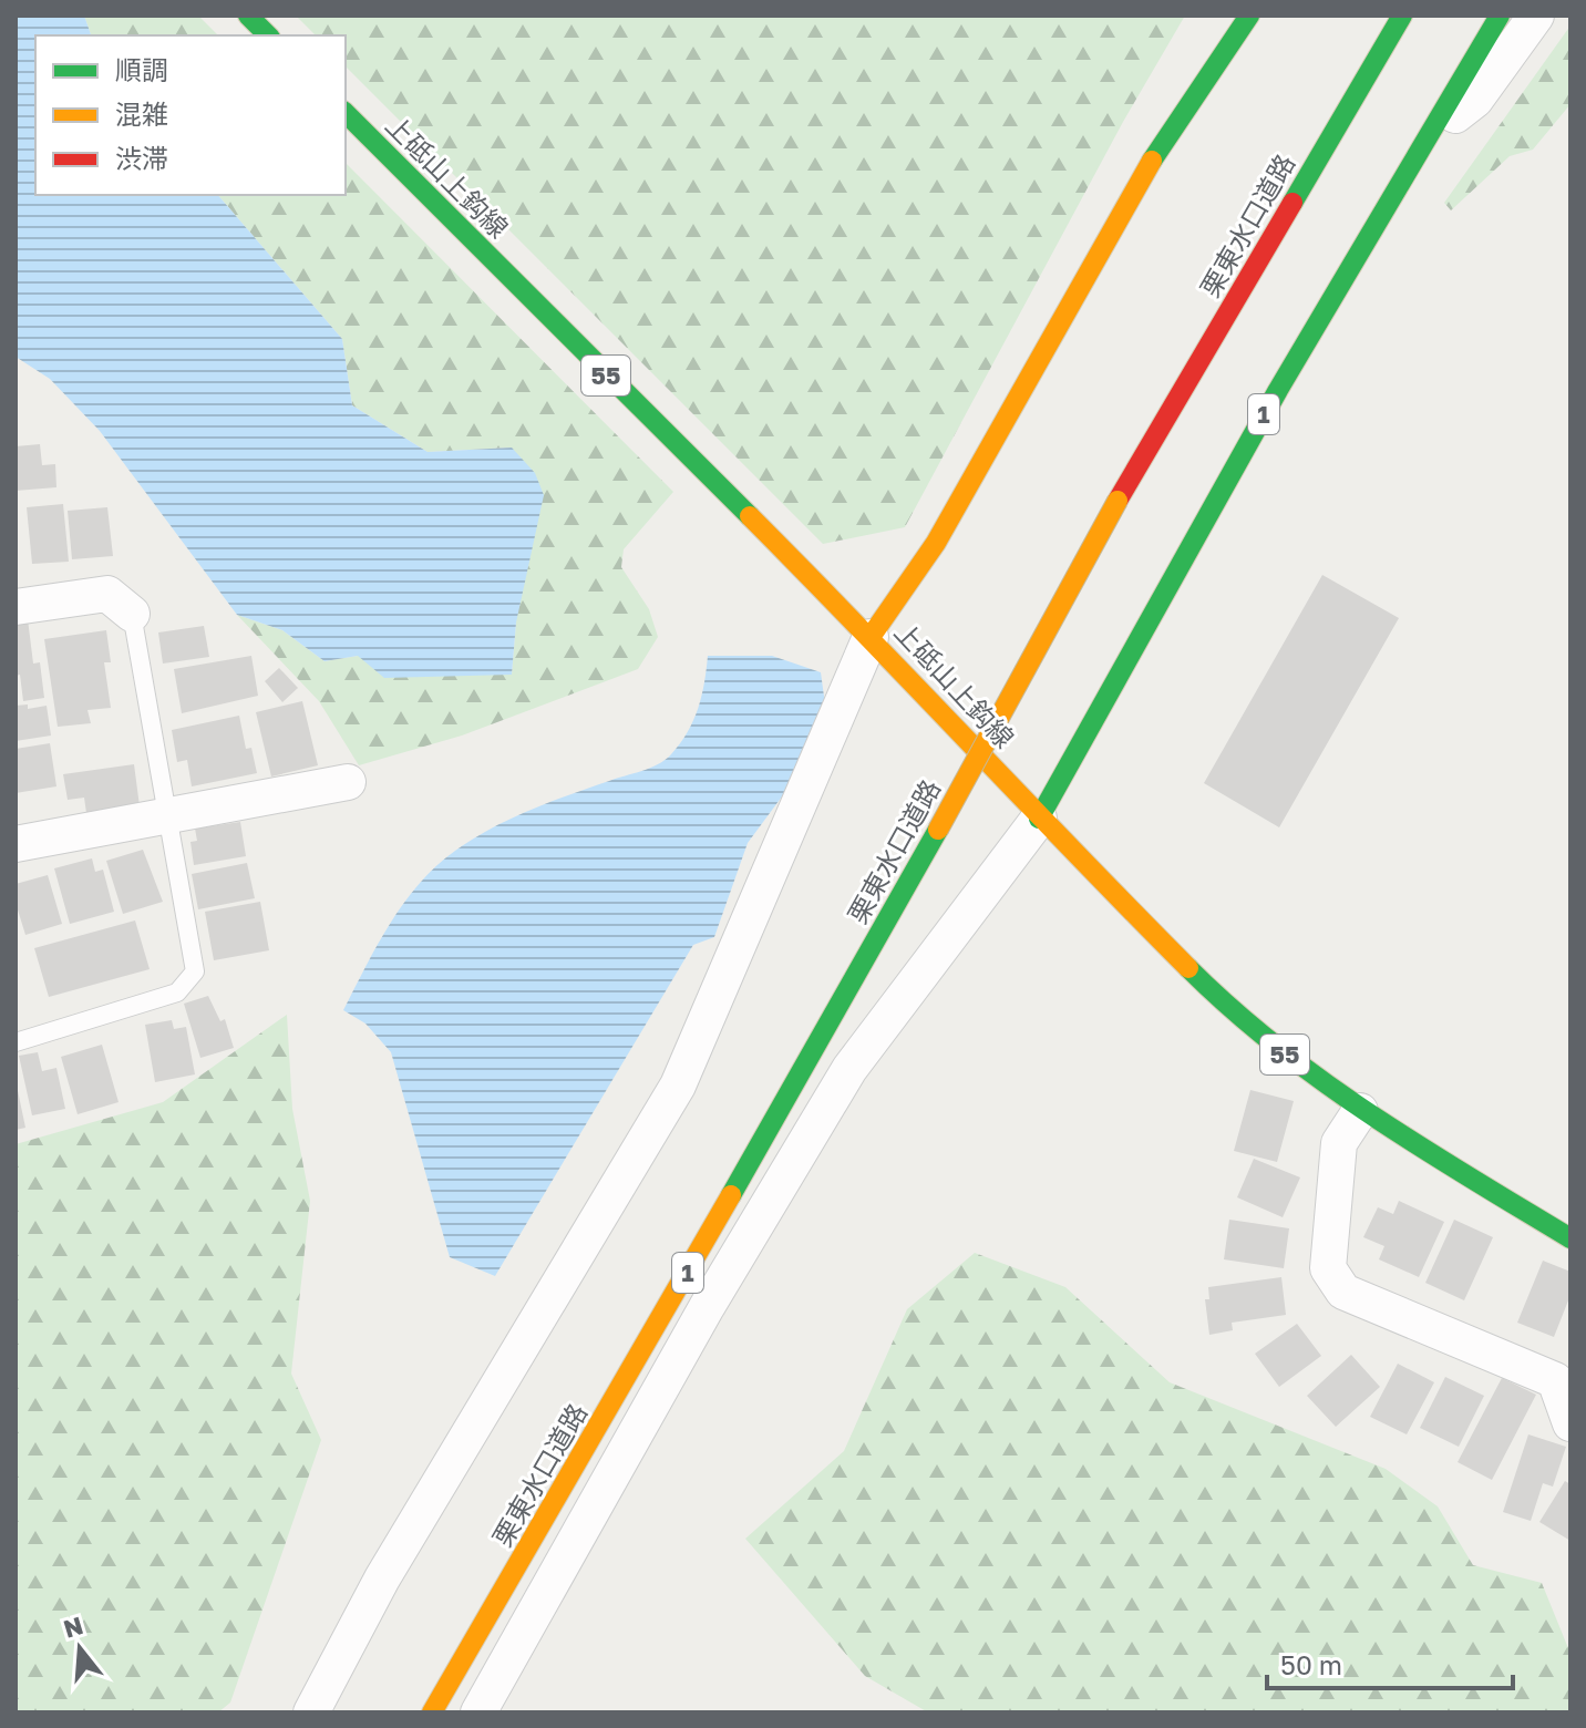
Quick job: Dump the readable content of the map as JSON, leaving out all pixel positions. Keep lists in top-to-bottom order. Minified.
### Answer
{"streets":{"main road":["上砥山上鈎線","栗東水口道路","55","1"]},"crossings":[["上砥山上鈎線","1"]],"legend":["順調","混雑","渋滞"],"scale_bar":"50 m","north":"top"}
